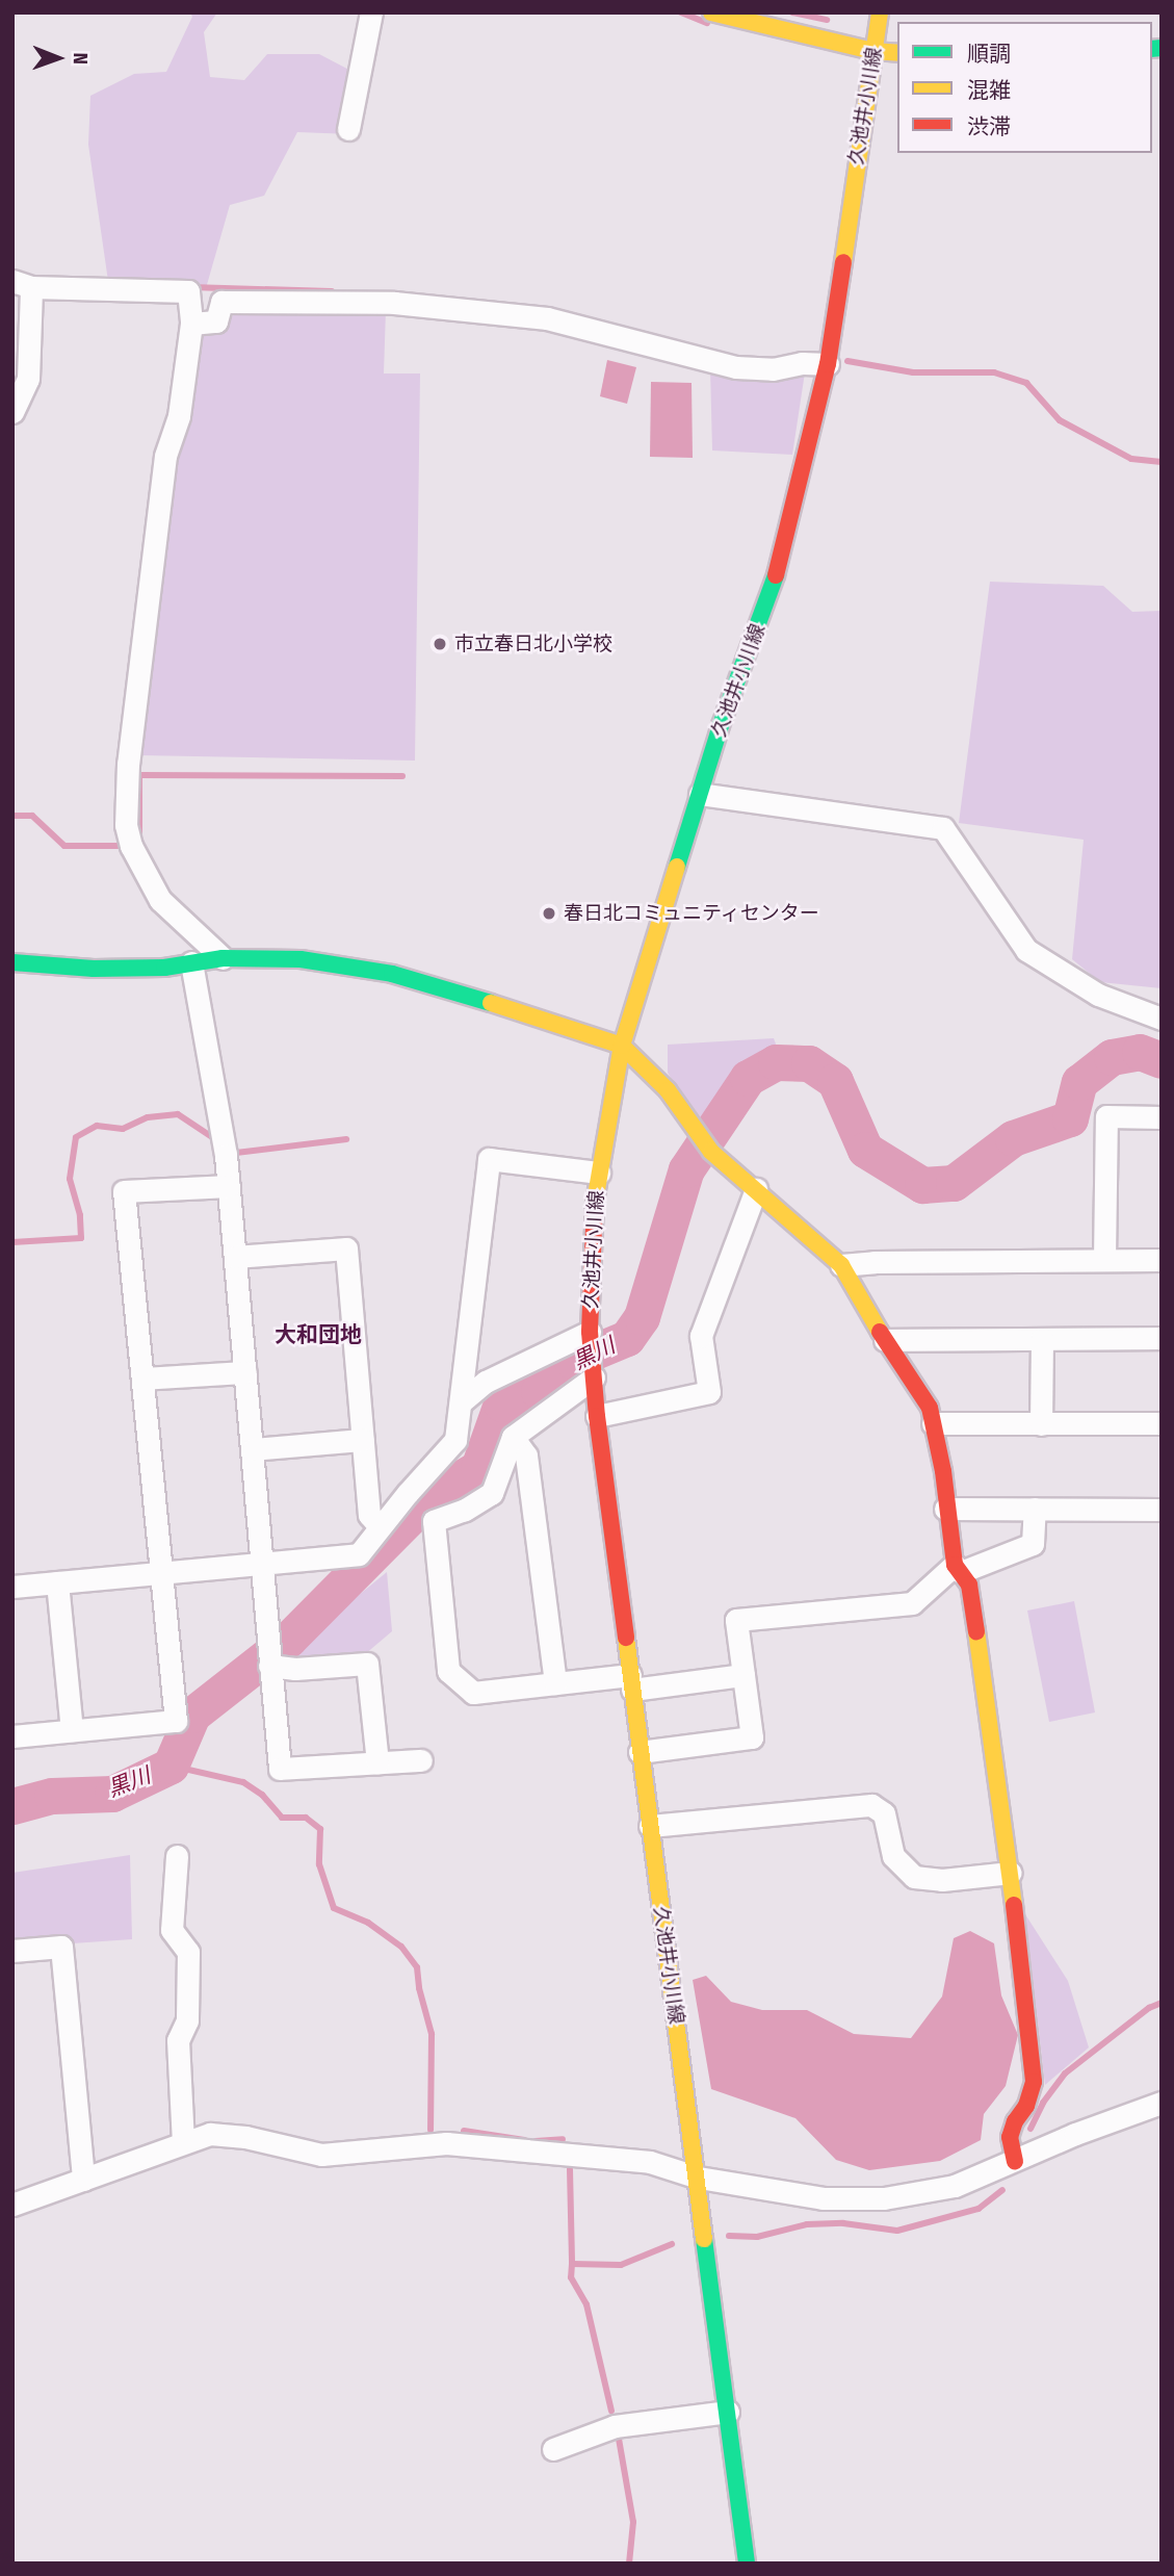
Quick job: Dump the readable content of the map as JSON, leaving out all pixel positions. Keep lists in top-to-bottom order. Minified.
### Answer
{"streets":{"street":["久池井小川線"]},"districts":["大和団地"],"water":["黒川"],"places":["市立春日北小学校","春日北コミュニティセンター"],"legend":["順調","混雑","渋滞"],"north":"right"}
